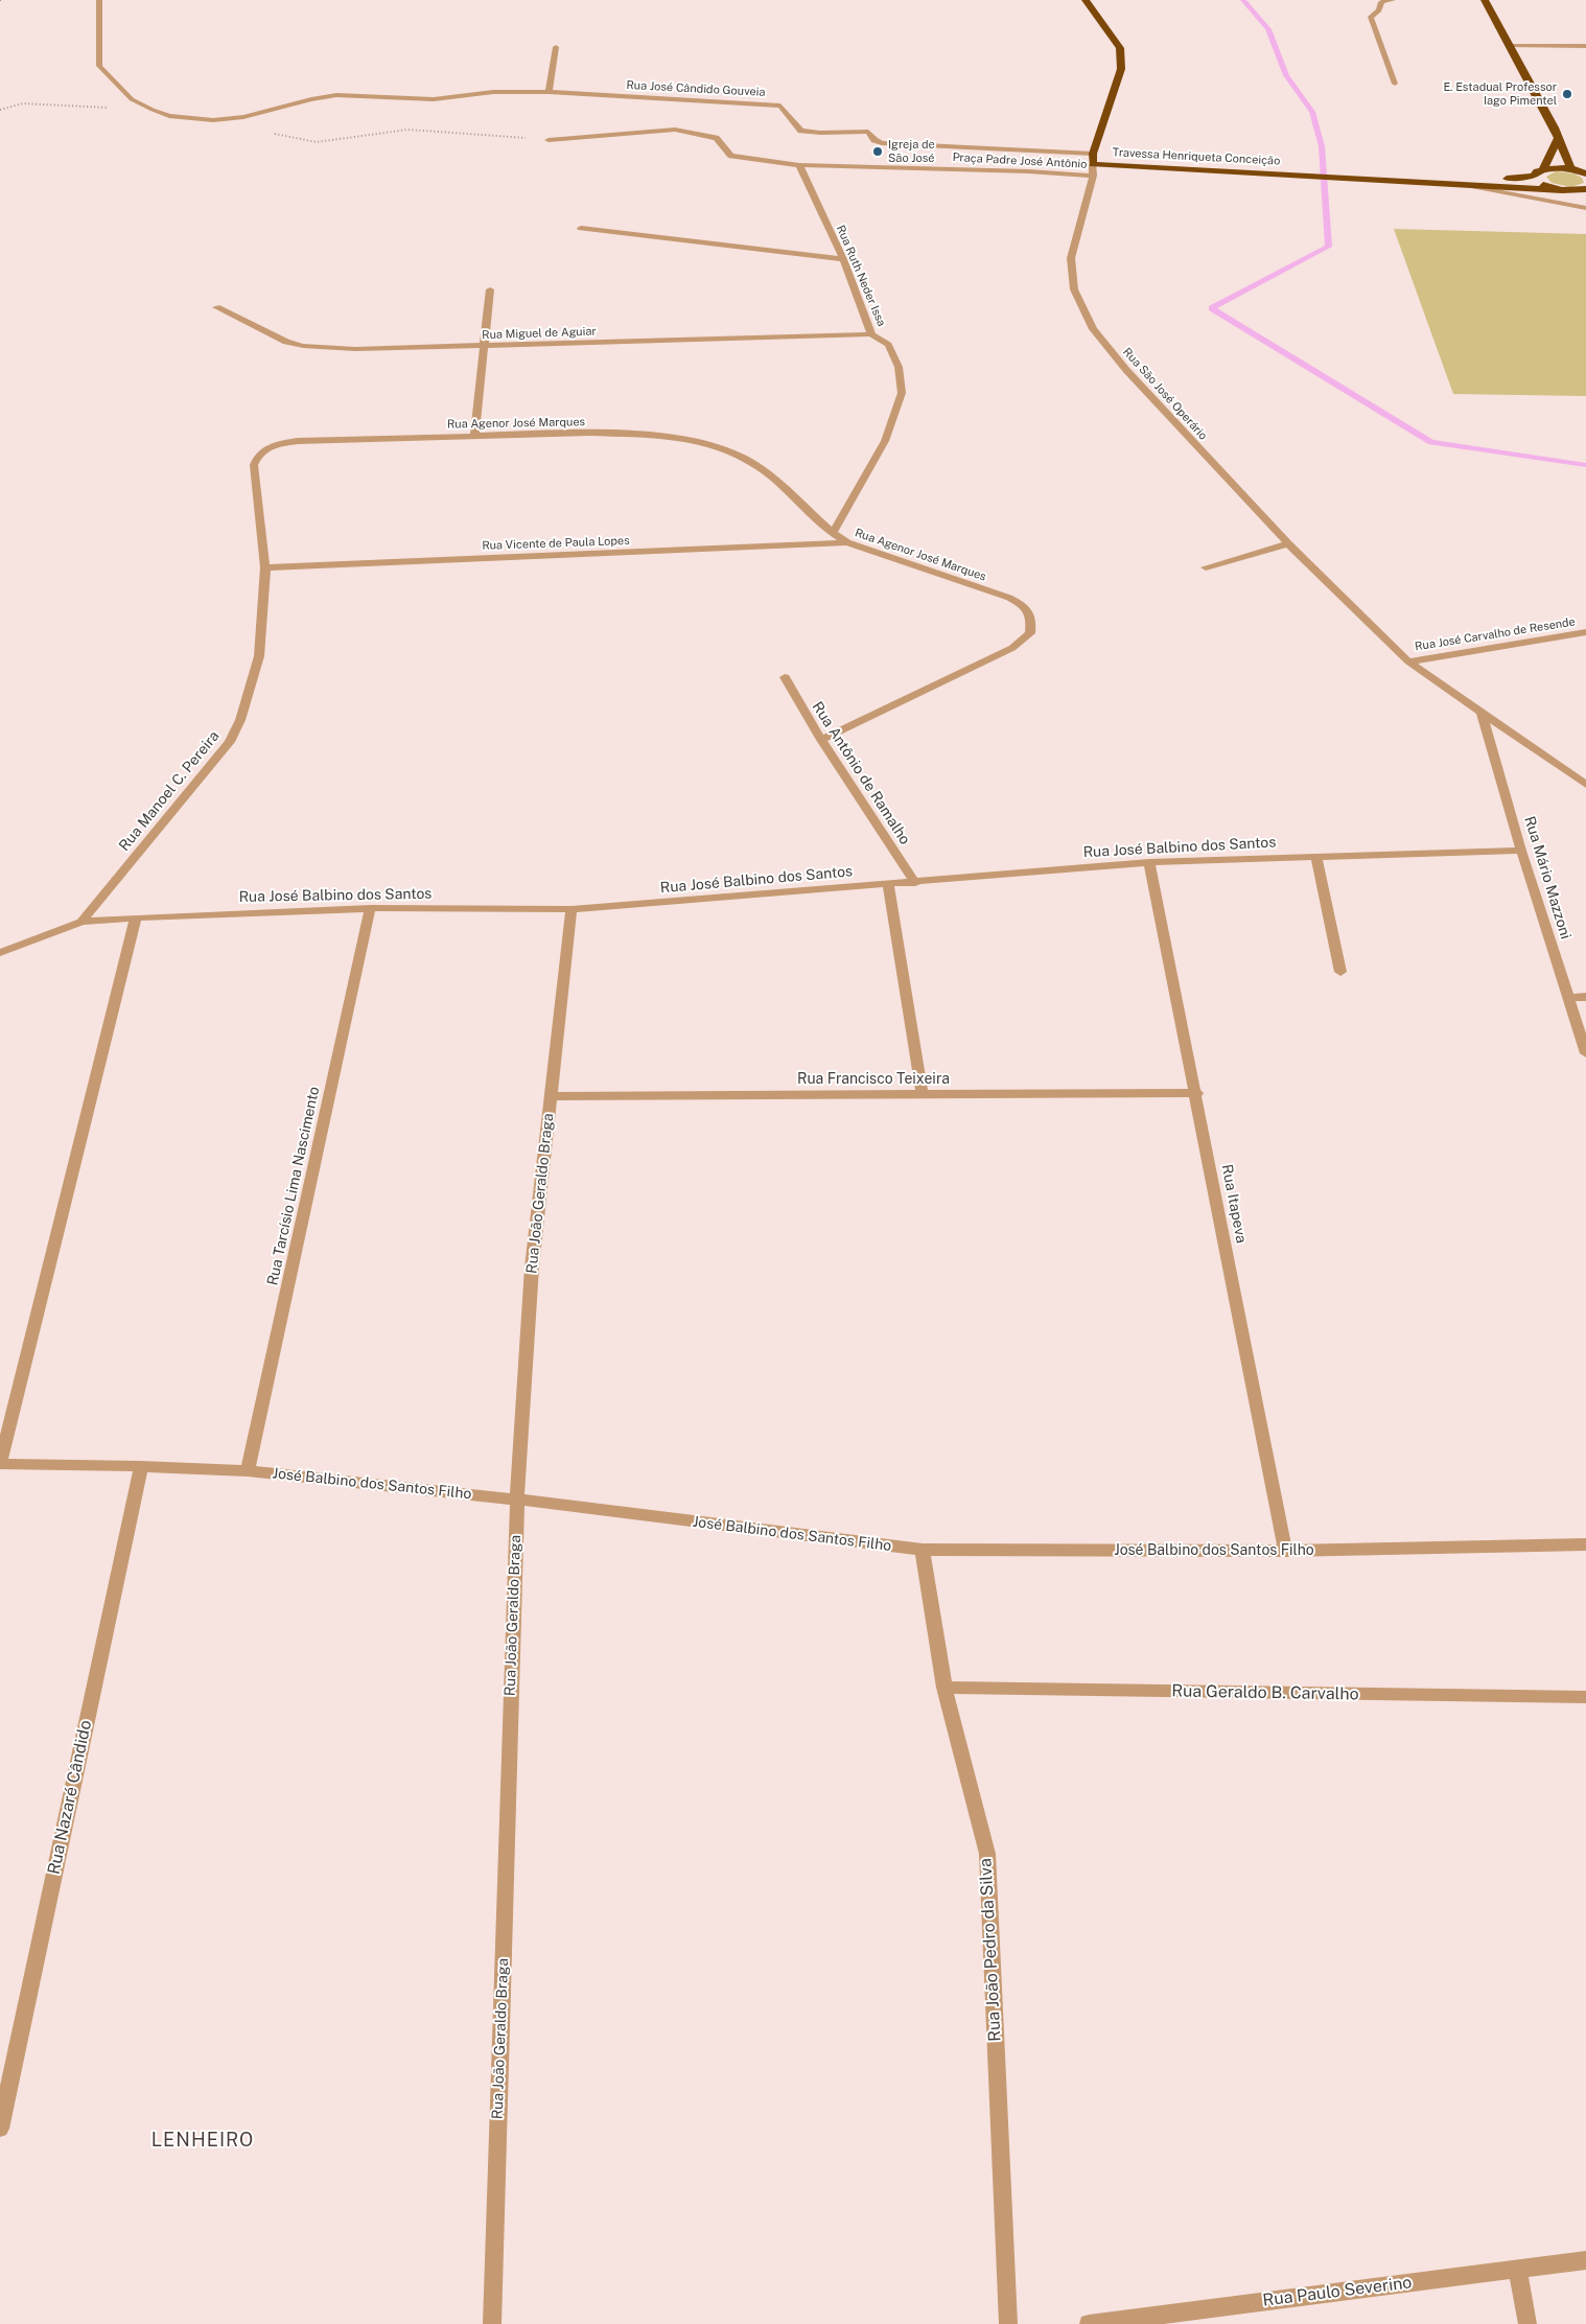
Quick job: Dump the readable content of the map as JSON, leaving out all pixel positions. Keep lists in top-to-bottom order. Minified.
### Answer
{"streets":{"highway":["Travessa Henriqueta Conceição","Rua São José Operário"],"street":["Rua José Cândido Gouveia","Praça Padre José Antônio","Rua Ruth Neder Issa","Rua Miguel de Aguiar","Rua Agenor José Marques","Rua Vicente de Paula Lopes","Rua José Carvalho de Resende","Rua Antônio de Ramalho","Rua Manoel C. Pereira","Rua José Balbino dos Santos","Rua Mário Mazzoni","Rua Francisco Teixeira","Rua Tarcísio Lima Nascimento","Rua João Geraldo Braga","Rua Itapeva","José Balbino dos Santos Filho","Rua Geraldo B. Carvalho","Rua Nazaré Cândido","Rua João Pedro da Silva","Rua Paulo Severino"]},"crossings":[["Rua José Cândido Gouveia","Travessa Henriqueta Conceição"],["Travessa Henriqueta Conceição","Rua São José Operário"],["Praça Padre José Antônio","Rua Ruth Neder Issa"],["Praça Padre José Antônio","Rua São José Operário"],["Rua Ruth Neder Issa","Rua Miguel de Aguiar"],["Rua Ruth Neder Issa","Rua Agenor José Marques"],["Rua São José Operário","Rua José Carvalho de Resende"],["Rua São José Operário","Rua Mário Mazzoni"],["Rua Agenor José Marques","Rua Vicente de Paula Lopes"],["Rua Agenor José Marques","Rua Antônio de Ramalho"],["Rua Agenor José Marques","Rua Manoel C. Pereira"],["Rua Vicente de Paula Lopes","Rua Manoel C. Pereira"],["Rua Antônio de Ramalho","Rua José Balbino dos Santos"],["Rua Manoel C. Pereira","Rua José Balbino dos Santos"],["Rua José Balbino dos Santos","Rua Mário Mazzoni"],["Rua José Balbino dos Santos","Rua Tarcísio Lima Nascimento"],["Rua José Balbino dos Santos","Rua João Geraldo Braga"],["Rua José Balbino dos Santos","Rua Itapeva"],["Rua Francisco Teixeira","Rua João Geraldo Braga"],["Rua Francisco Teixeira","Rua Itapeva"],["Rua Tarcísio Lima Nascimento","José Balbino dos Santos Filho"],["Rua João Geraldo Braga","José Balbino dos Santos Filho"],["Rua Itapeva","José Balbino dos Santos Filho"],["José Balbino dos Santos Filho","Rua Nazaré Cândido"],["José Balbino dos Santos Filho","Rua João Pedro da Silva"],["Rua Geraldo B. Carvalho","Rua João Pedro da Silva"]],"districts":["LENHEIRO"],"places":["E. Estadual Professor Iago Pimentel","Igreja de São José"]}
